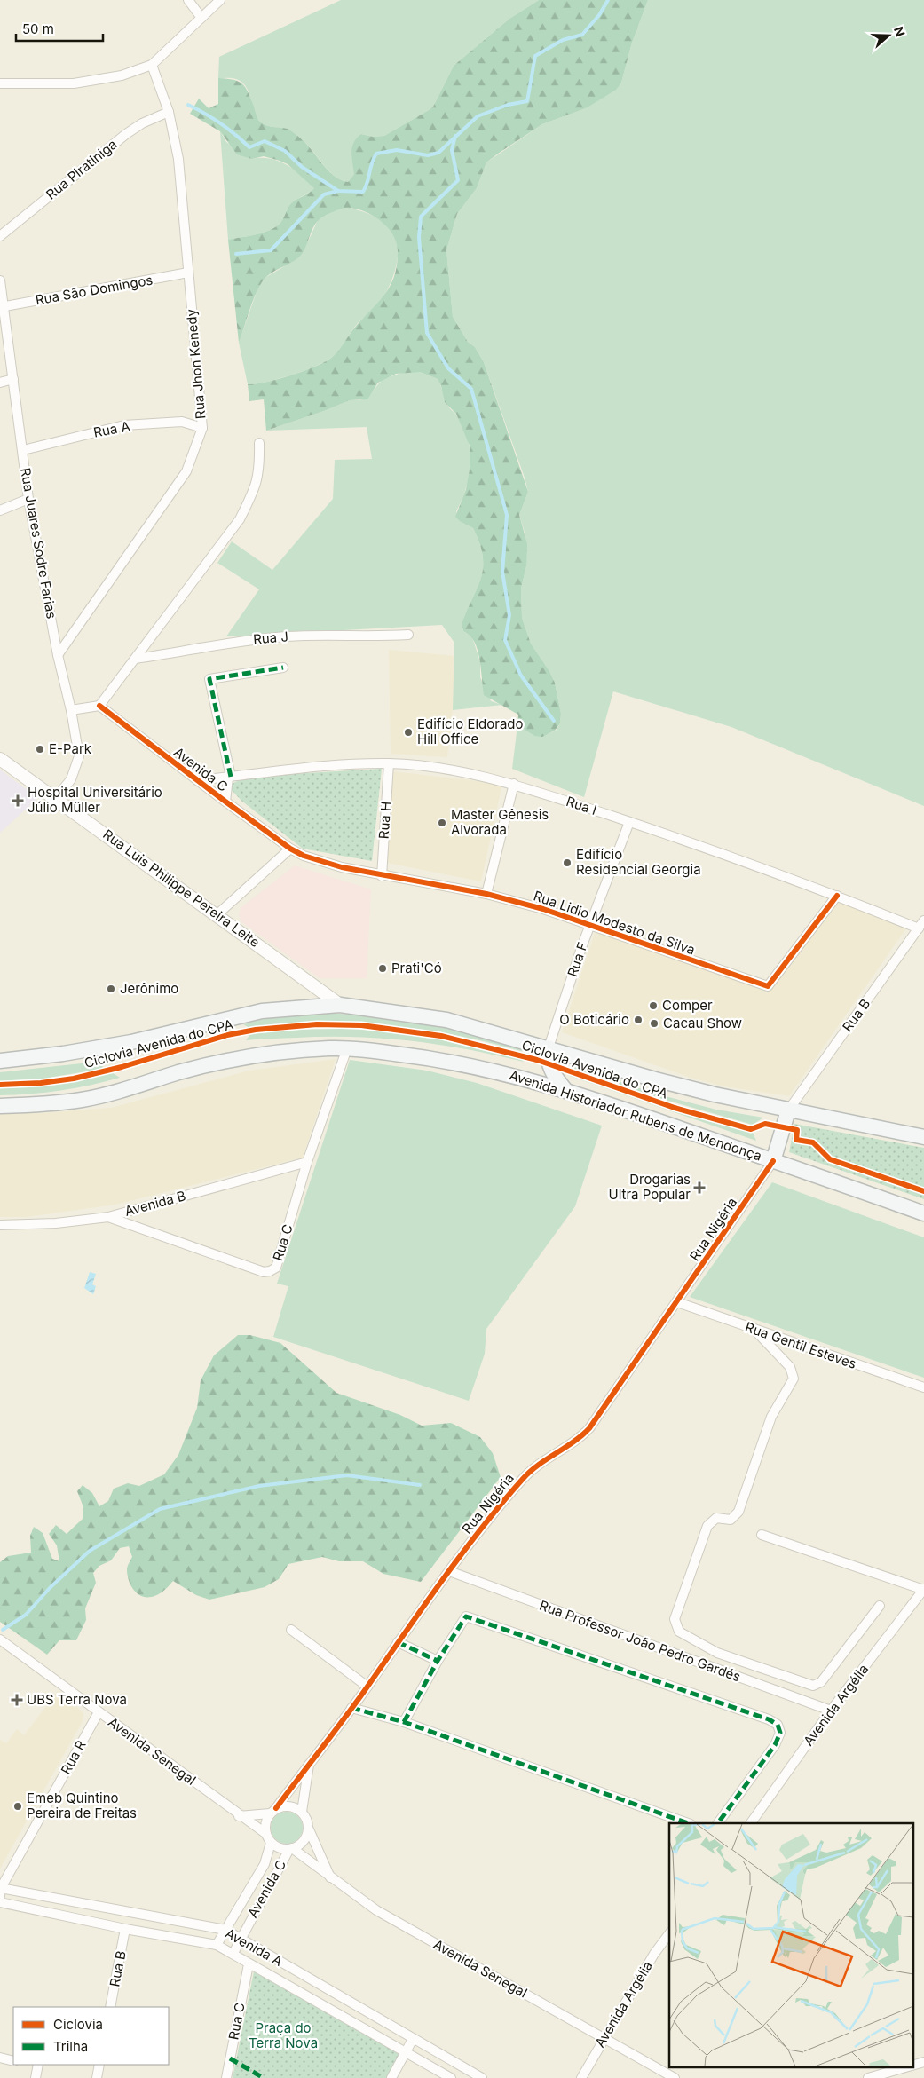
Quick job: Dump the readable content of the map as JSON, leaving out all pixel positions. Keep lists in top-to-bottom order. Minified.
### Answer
{"streets":{"main road":["Avenida Historiador Rubens de Mendonça"],"street":["Rua Piratiniga","Rua São Domingos","Rua Jhon Kenedy","Rua A","Rua Juares Sodre Farias","Rua J","Avenida C","Rua I","Rua H","Rua Luis Philippe Pereira Leite","Rua Lidio Modesto da Silva","Rua F","Rua B","Avenida B","Rua Nigéria","Rua C","Rua Gentil Esteves","Rua Professor João Pedro Gardés","Avenida Argélia","Avenida Senegal","Rua R","Avenida A"],"cycle path":["Ciclovia Avenida do CPA"]},"crossings":[["Rua Piratiniga","Rua Jhon Kenedy"],["Rua São Domingos","Rua Jhon Kenedy"],["Rua São Domingos","Rua Juares Sodre Farias"],["Rua Jhon Kenedy","Rua A"],["Rua Jhon Kenedy","Rua Juares Sodre Farias"],["Rua A","Rua Juares Sodre Farias"],["Rua Juares Sodre Farias","Rua Luis Philippe Pereira Leite"],["Avenida C","Rua I"],["Avenida C","Rua Lidio Modesto da Silva"],["Avenida C","Rua Nigéria"],["Avenida C","Avenida Senegal"],["Avenida C","Avenida A"],["Rua I","Rua H"],["Rua I","Rua Lidio Modesto da Silva"],["Rua I","Rua F"],["Rua I","Rua B"],["Rua H","Rua Lidio Modesto da Silva"],["Rua Lidio Modesto da Silva","Rua F"],["Rua B","Avenida A"],["Avenida Historiador Rubens de Mendonça","Rua Nigéria"],["Avenida Historiador Rubens de Mendonça","Rua C"],["Avenida B","Rua C"],["Rua Nigéria","Rua Gentil Esteves"],["Rua Nigéria","Rua Professor João Pedro Gardés"],["Rua Nigéria","Avenida Senegal"],["Rua C","Avenida A"],["Rua Professor João Pedro Gardés","Avenida Argélia"],["Avenida Argélia","Avenida Senegal"],["Avenida Senegal","Rua R"],["Rua R","Avenida A"]],"parks":["Praça do Terra Nova"],"places":{"other":["Edifício Eldorado Hill Office","E-Park","Master Gênesis Alvorada","Edifício Residencial Georgia","Prati'Có","Jerônimo","Comper","O Boticário","Cacau Show","Emeb Quintino Pereira de Freitas"],"health":["Hospital Universitário Júlio Müller","Drogarias Ultra Popular","UBS Terra Nova"]},"legend":["Ciclovia","Trilha"],"scale_bar":"50 m","north":"right"}
